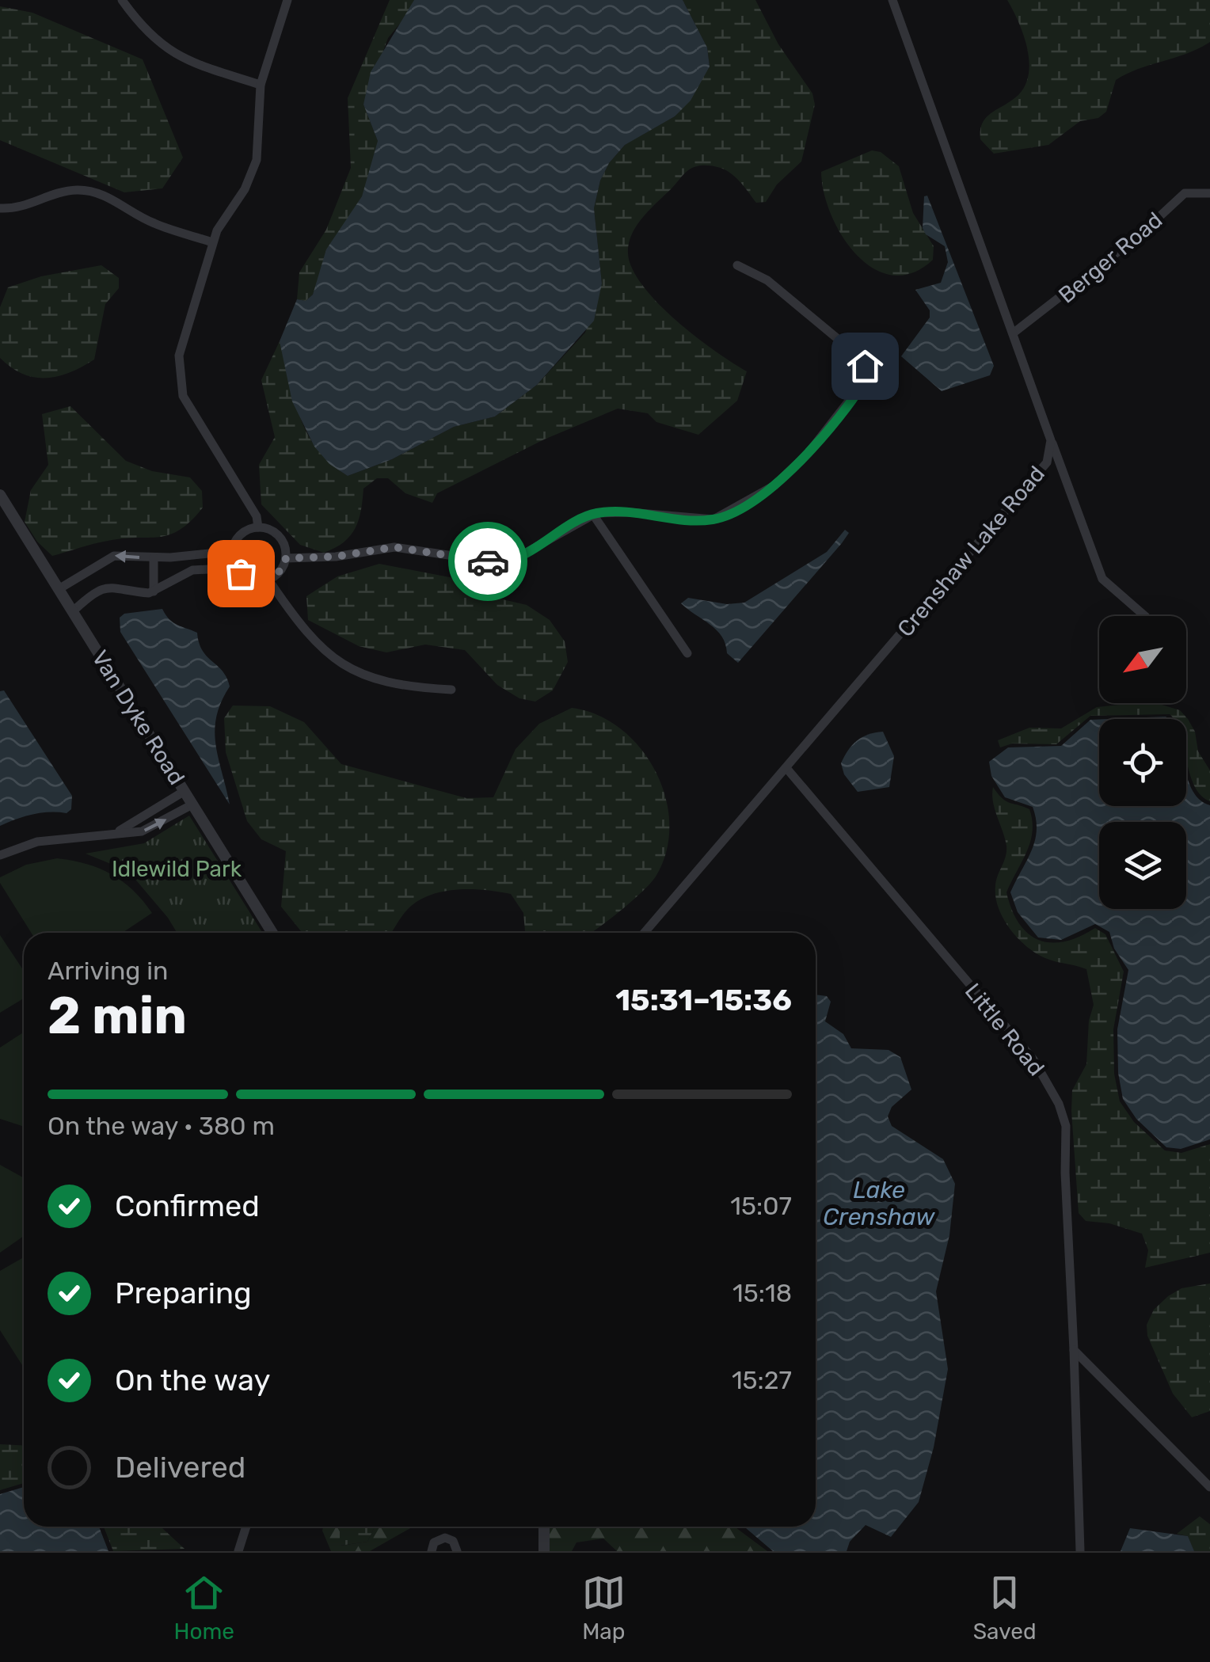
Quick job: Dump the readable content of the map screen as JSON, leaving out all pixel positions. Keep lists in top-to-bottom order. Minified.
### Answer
{"streets":{"street":["Berger Road","Crenshaw Lake Road","Van Dyke Road","Little Road"]},"crossings":[["Berger Road","Crenshaw Lake Road"],["Crenshaw Lake Road","Little Road"]],"water":["Lake Crenshaw"],"parks":["Idlewild Park"],"north":"bottom left","page":{"heading":["2 min","Arriving in","15:31–15:36"],"bar":"On the way · 380 m","list":[["Confirmed","15:07"],["Preparing","15:18"],["On the way","15:27"],"Delivered"],"tabs":["Home","Map","Saved"]}}
